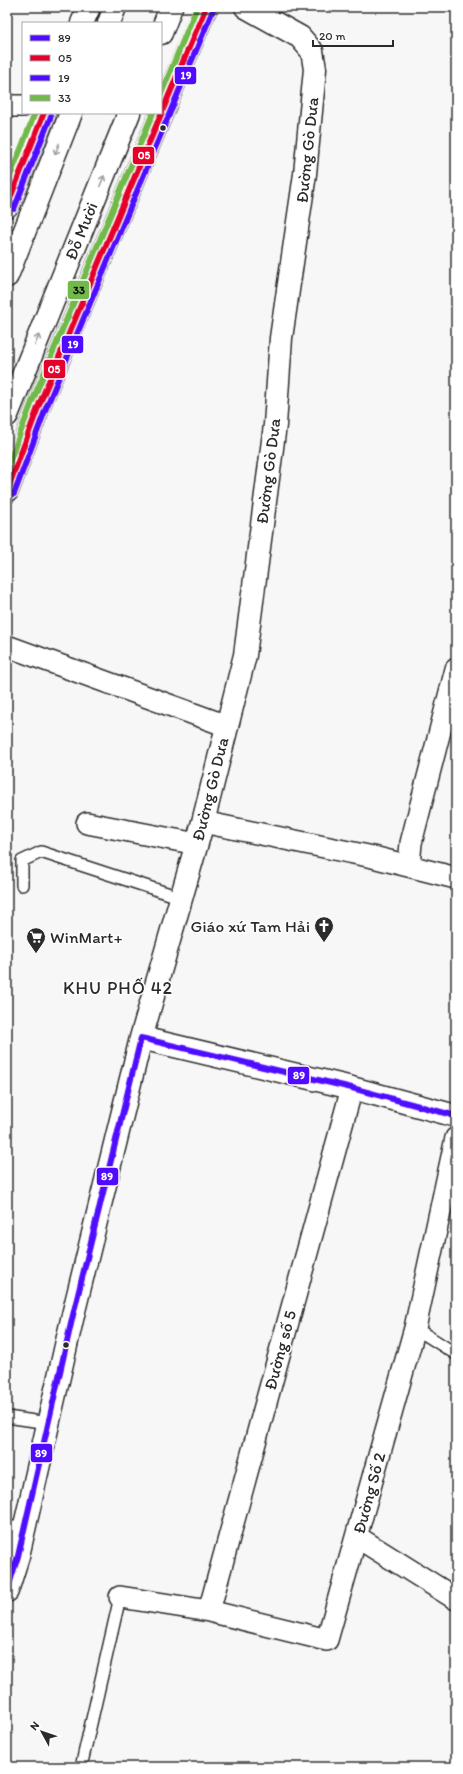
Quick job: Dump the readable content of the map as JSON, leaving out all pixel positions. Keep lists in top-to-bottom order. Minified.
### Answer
{"streets":{"main road":["Đường Gò Dưa","Đỗ Mười"],"street":["Đường số 5","Đường Số 2"]},"crossings":[["Đường số 5","Đường Số 2"]],"districts":["KHU PHỐ 42"],"places":{"church":["Giáo xứ Tam Hải"],"supermarket":["WinMart+"]},"lines":["transit line 05","transit line 33","transit line 19","transit line 89"],"legend":["89","05","19","33"],"scale_bar":"20 m","north":"top left"}
